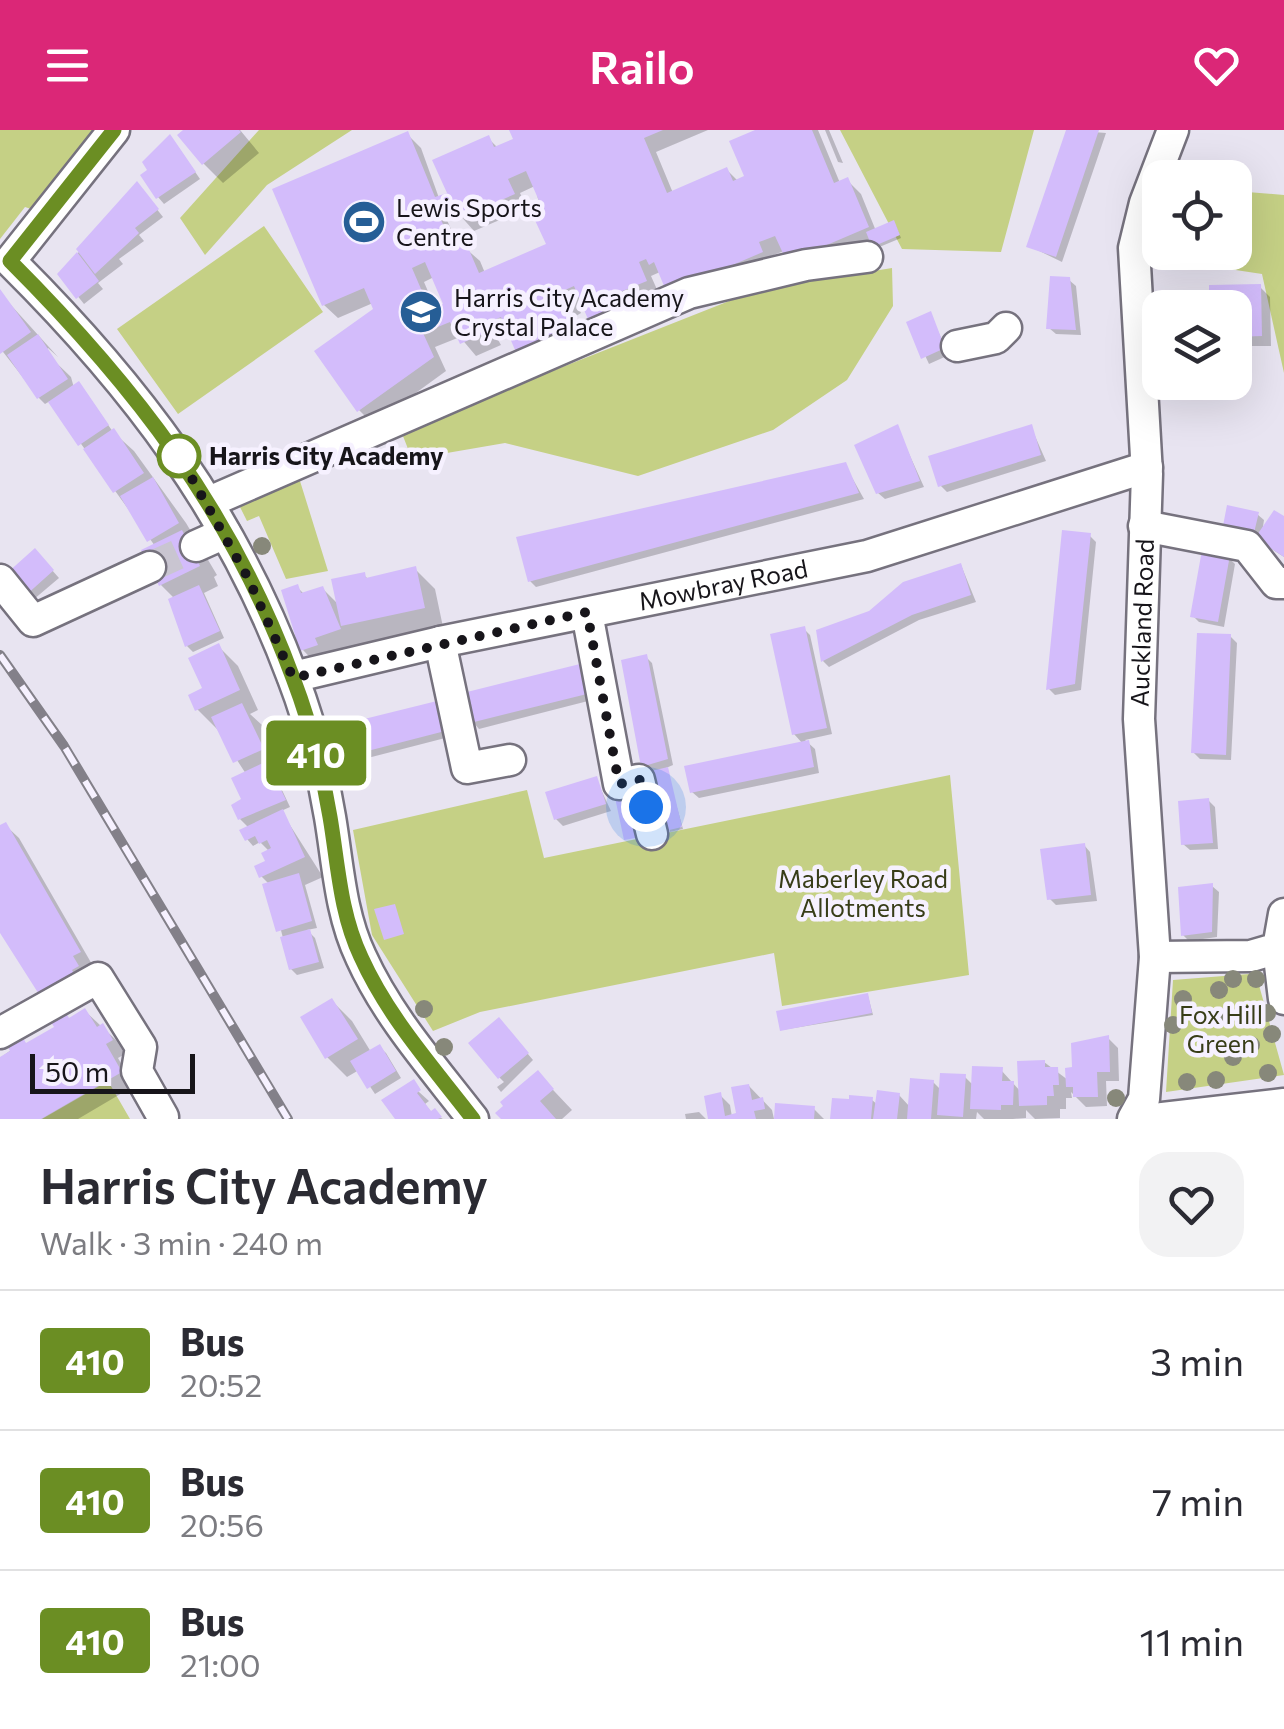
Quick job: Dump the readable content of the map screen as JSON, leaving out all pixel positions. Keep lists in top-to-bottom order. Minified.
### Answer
{"streets":{"street":["Mowbray Road","Auckland Road"]},"crossings":[["Mowbray Road","Auckland Road"]],"parks":["Maberley Road Allotments","Fox Hill Green"],"places":{"sports":["Lewis Sports Centre"],"school or university":["Harris City Academy Crystal Palace"],"other":["Harris City Academy"]},"lines":["bus line 410"],"scale_bar":"50 m","page":{"header":"Railo","on_map":"410","scale":"50 m","heading":["Harris City Academy","Walk · 3 min · 240 m"],"list":[{"mark":"410","name":"Bus","note":"20:52","value":"3 min"},{"mark":"410","name":"Bus","note":"20:56","value":"7 min"},{"mark":"410","name":"Bus","note":"21:00","value":"11 min"}]}}
